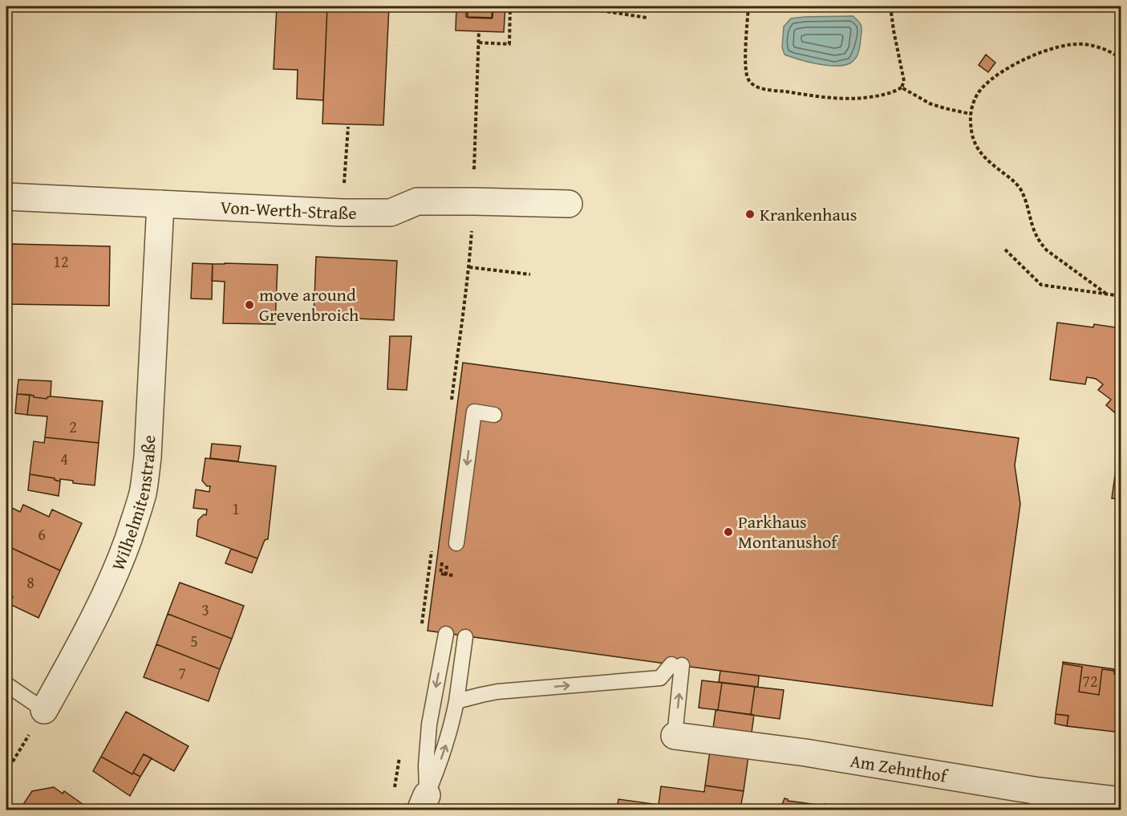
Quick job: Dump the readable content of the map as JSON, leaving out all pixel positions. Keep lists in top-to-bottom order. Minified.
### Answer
{"streets":{"street":["Von-Werth-Straße","Wilhelmitenstraße","Am Zehnthof"]},"crossings":[["Von-Werth-Straße","Wilhelmitenstraße"]],"places":["Krankenhaus","move around Grevenbroich","Parkhaus Montanushof"],"house_numbers":["12","2","4","1","6","8","3","5","7","72"]}
